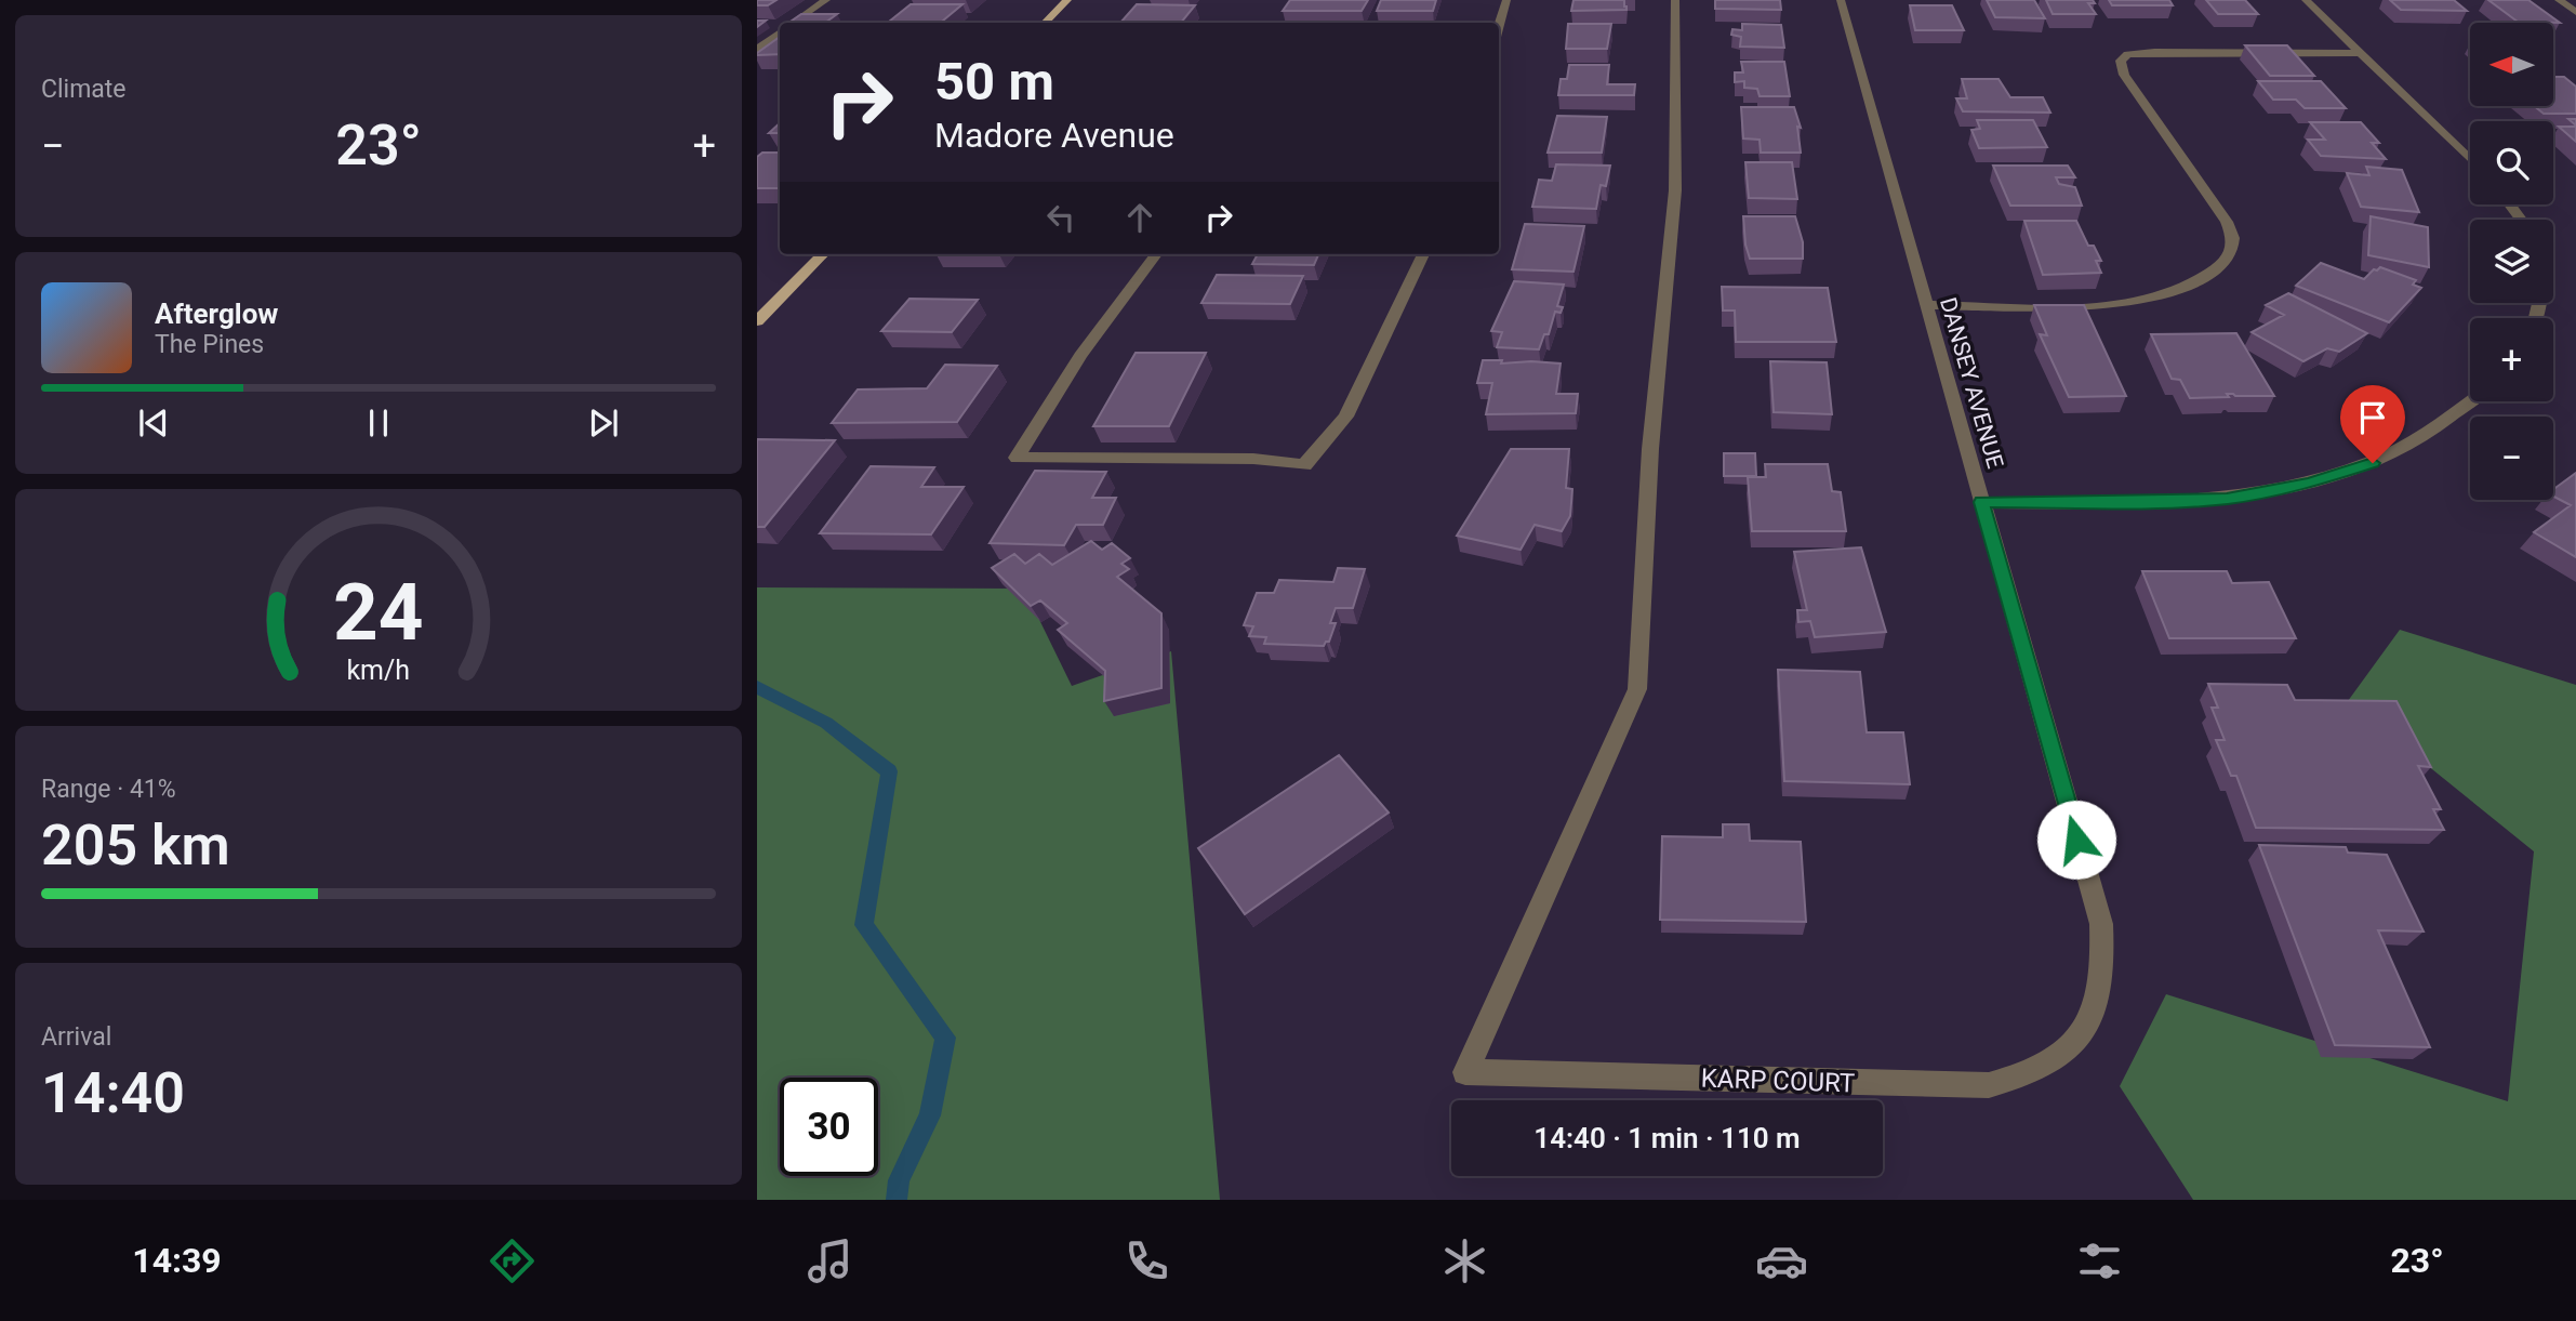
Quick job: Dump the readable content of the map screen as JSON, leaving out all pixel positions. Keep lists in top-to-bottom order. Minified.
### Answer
{"streets":{"street":["DANSEY AVENUE","KARP COURT"]},"crossings":[["DANSEY AVENUE","KARP COURT"]],"north":"left","page":{"tile":["Climate",["Range · 41%","205 km"],["Arrival","14:40"]],"map_buttons":["+","−"],"turn":["50 m","Madore Avenue"],"heat":["−","23°","+"],"song":["Afterglow","The Pines"],"limit":"30","trip":"14:40 · 1 min · 110 m","tabs":["14:39","23°"],"gauge":["24","km/h"]}}
